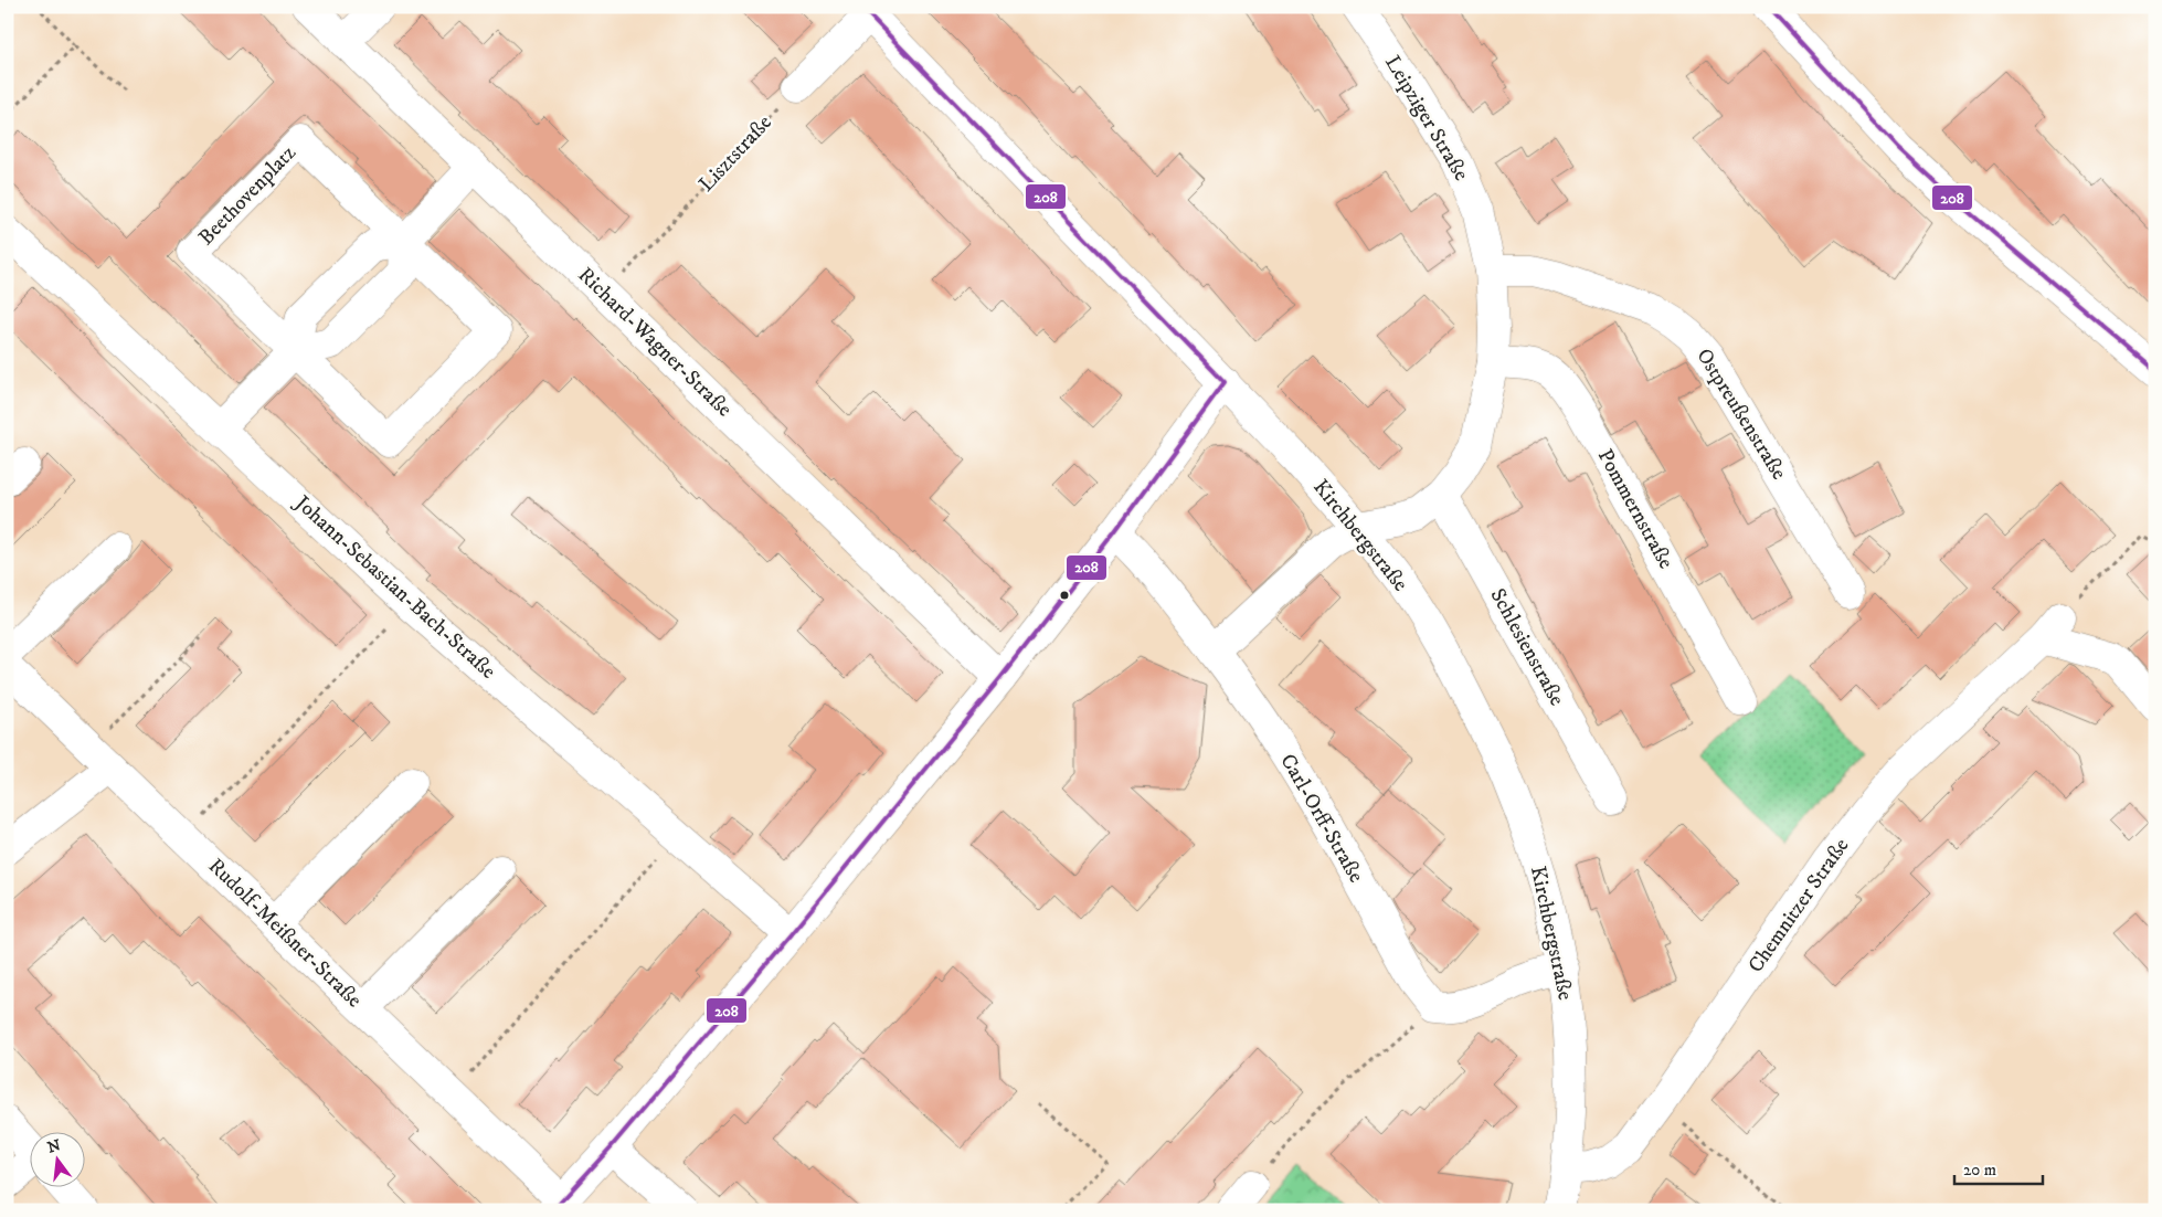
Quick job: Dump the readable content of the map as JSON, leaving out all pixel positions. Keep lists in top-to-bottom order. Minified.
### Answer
{"streets":{"street":["Leipziger Straße","Beethovenplatz","Richard-Wagner-Straße","Ostpreußenstraße","Pommernstraße","Kirchbergstraße","Johann-Sebastian-Bach-Straße","Schlesienstraße","Carl-Orff-Straße","Chemnitzer Straße","Rudolf-Meißner-Straße"],"path":["Lisztstraße"]},"crossings":[["Leipziger Straße","Ostpreußenstraße"],["Leipziger Straße","Pommernstraße"],["Leipziger Straße","Kirchbergstraße"],["Leipziger Straße","Schlesienstraße"],["Leipziger Straße","Carl-Orff-Straße"],["Lisztstraße","Richard-Wagner-Straße"],["Kirchbergstraße","Chemnitzer Straße"]],"lines":["transit line 208"],"scale_bar":"20 m","north":"top"}
